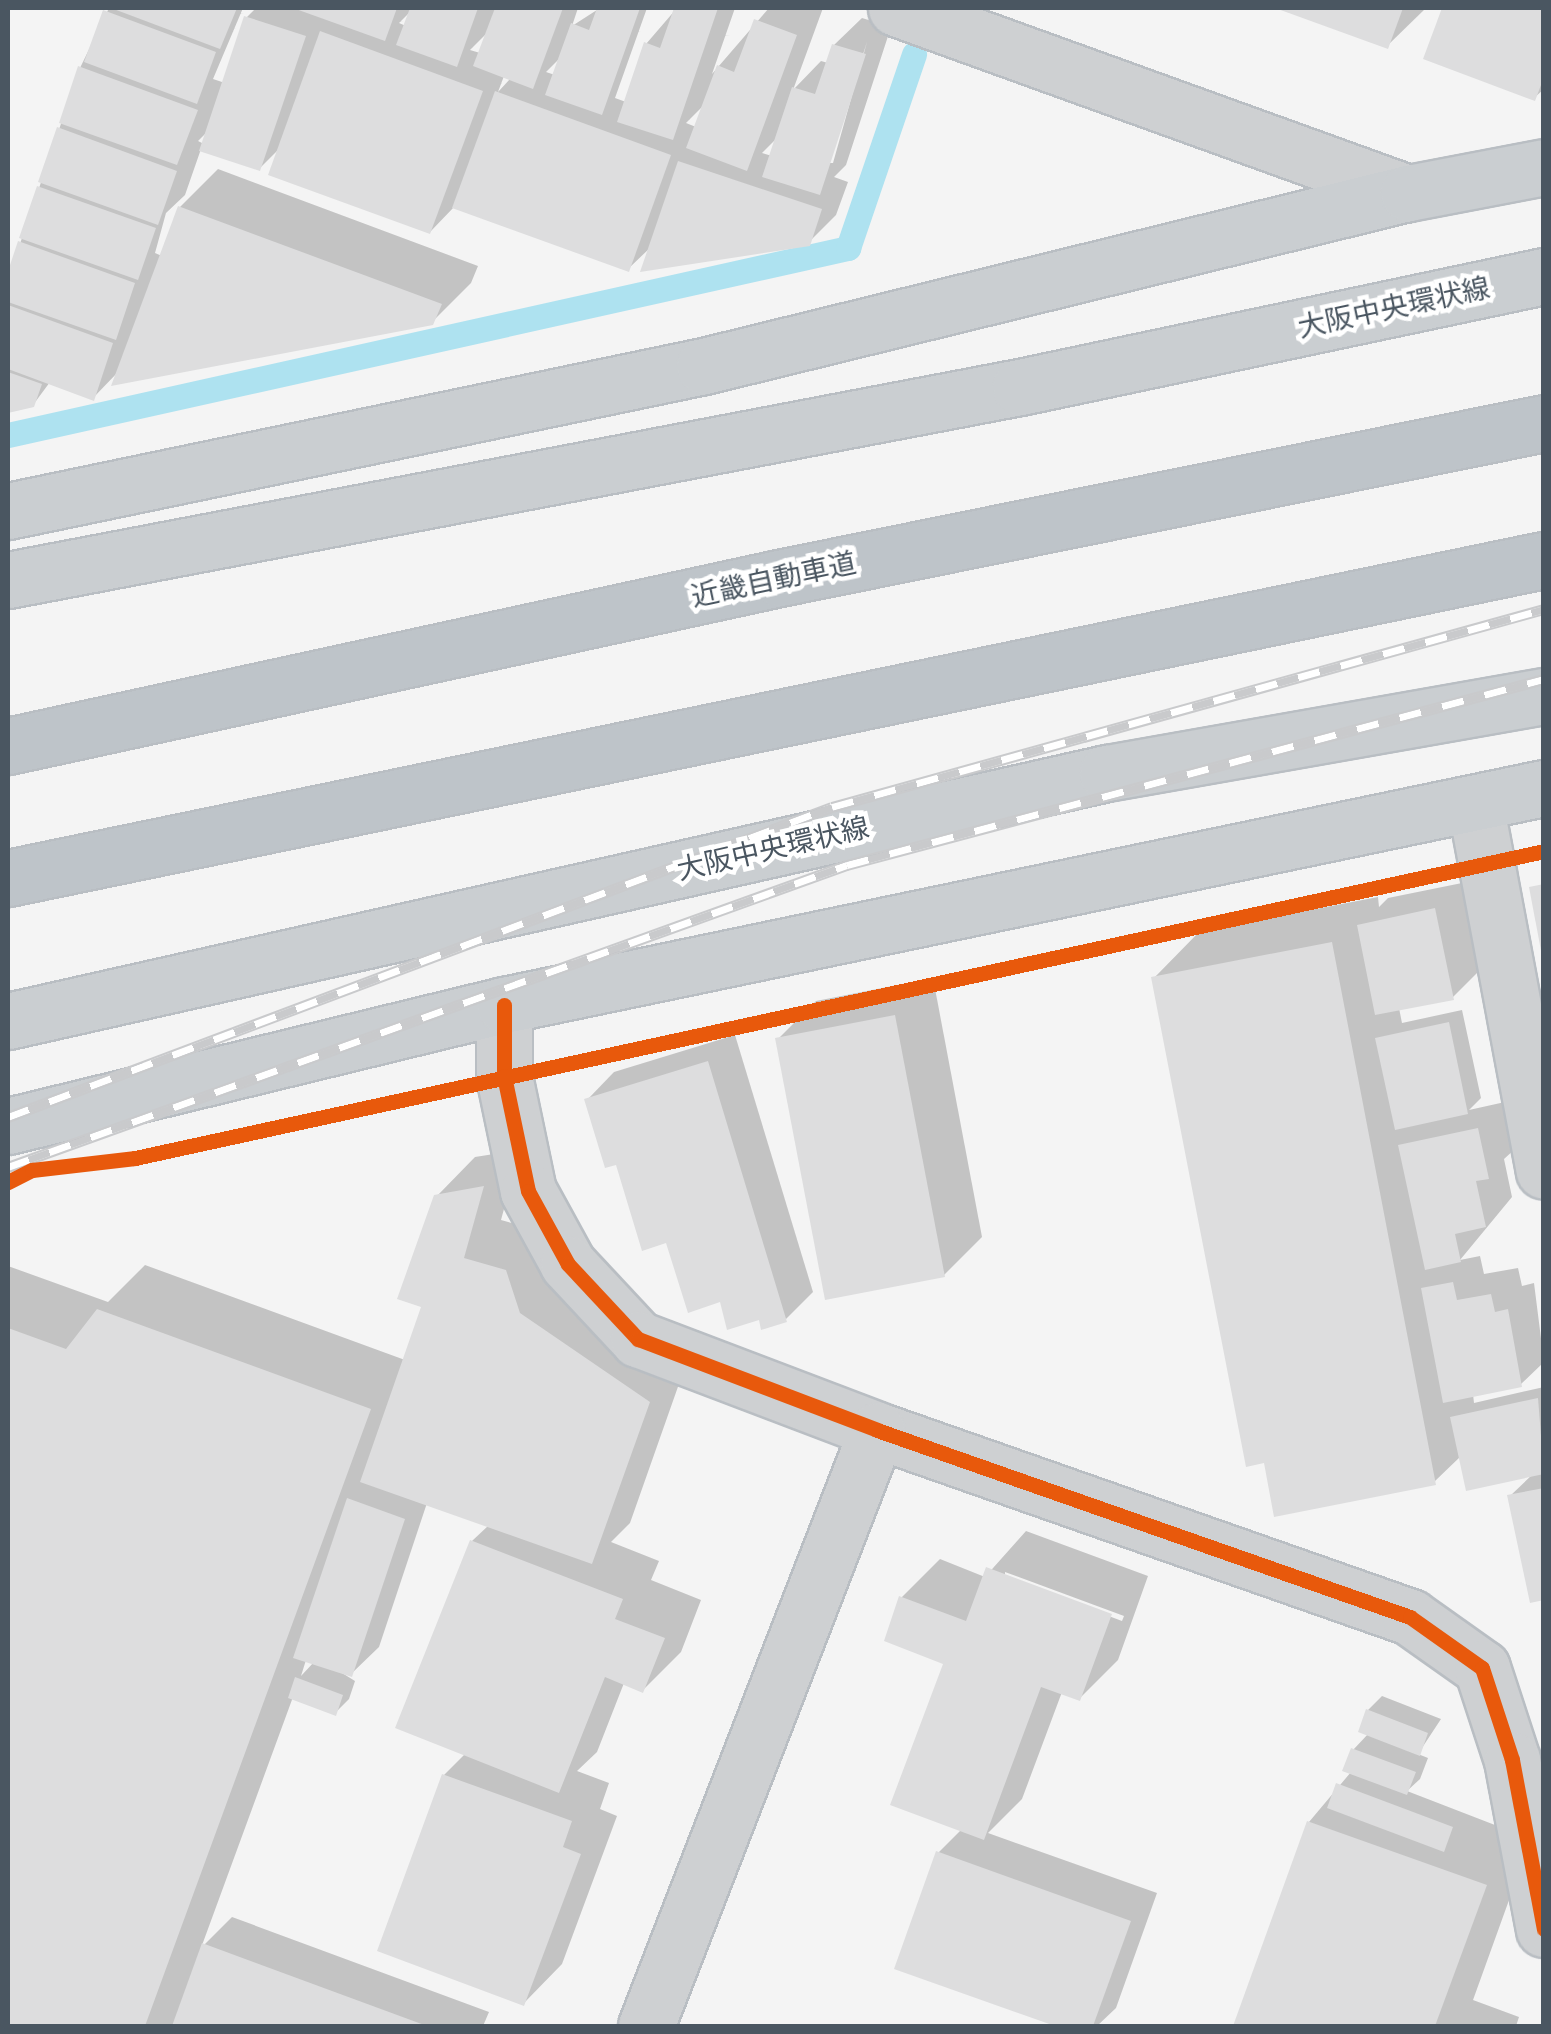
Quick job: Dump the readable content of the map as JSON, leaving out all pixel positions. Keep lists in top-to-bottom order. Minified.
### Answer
{"streets":{"highway":["近畿自動車道"],"main road":["大阪中央環状線"]}}
